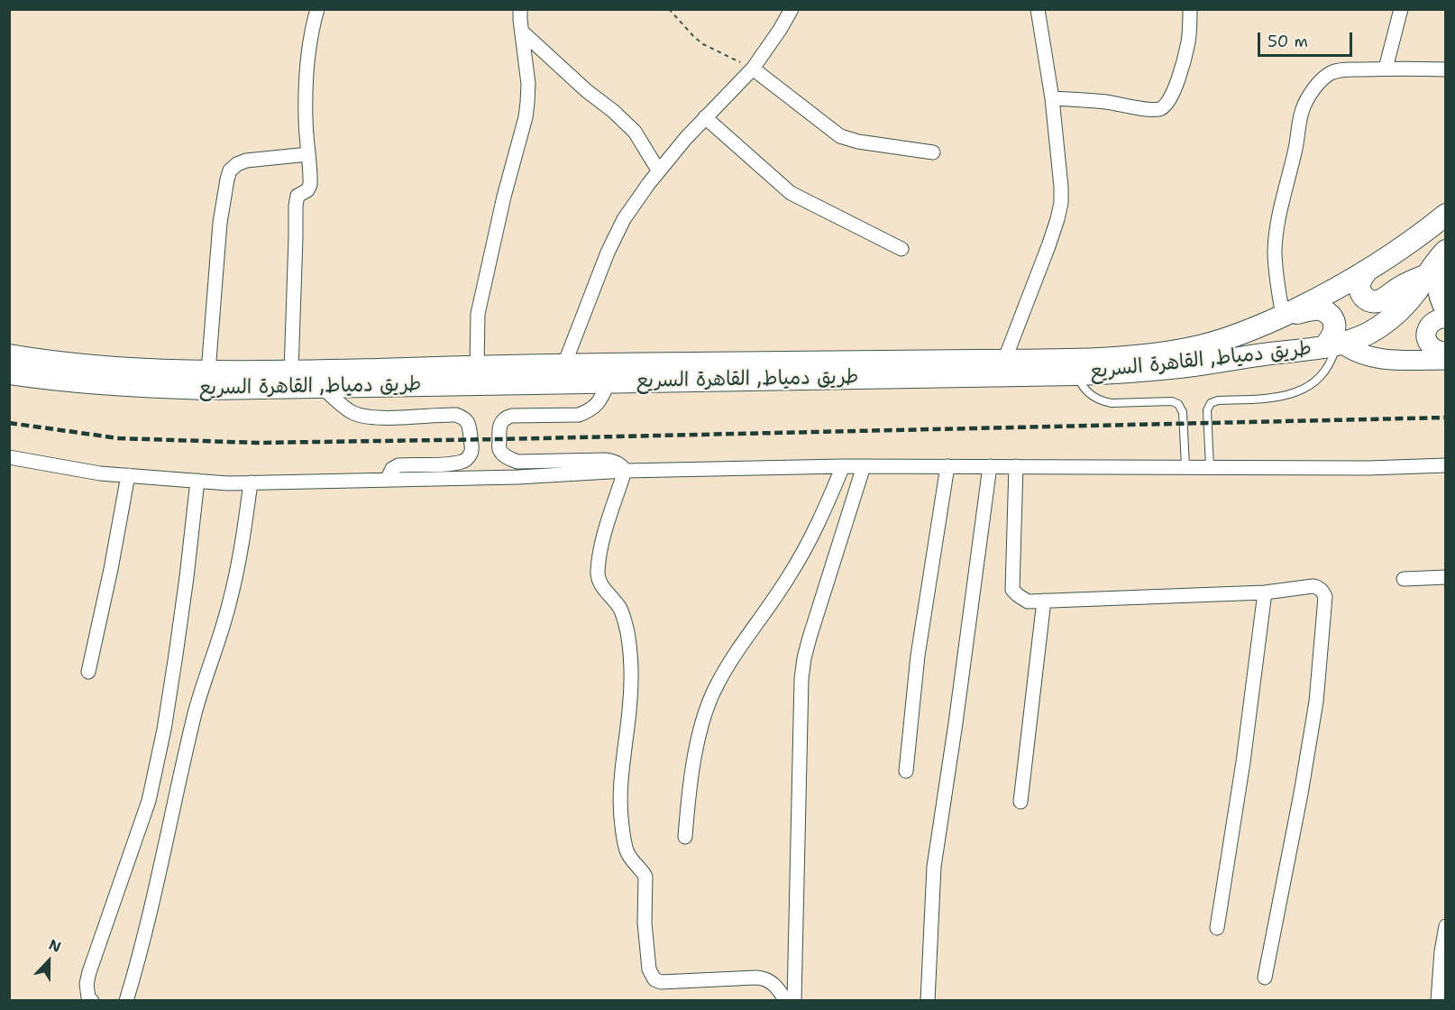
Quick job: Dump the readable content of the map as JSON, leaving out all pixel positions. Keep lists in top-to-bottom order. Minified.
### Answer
{"streets":{"highway":["طريق دمياط, القاهرة السريع"]},"scale_bar":"50 m","north":"top"}
